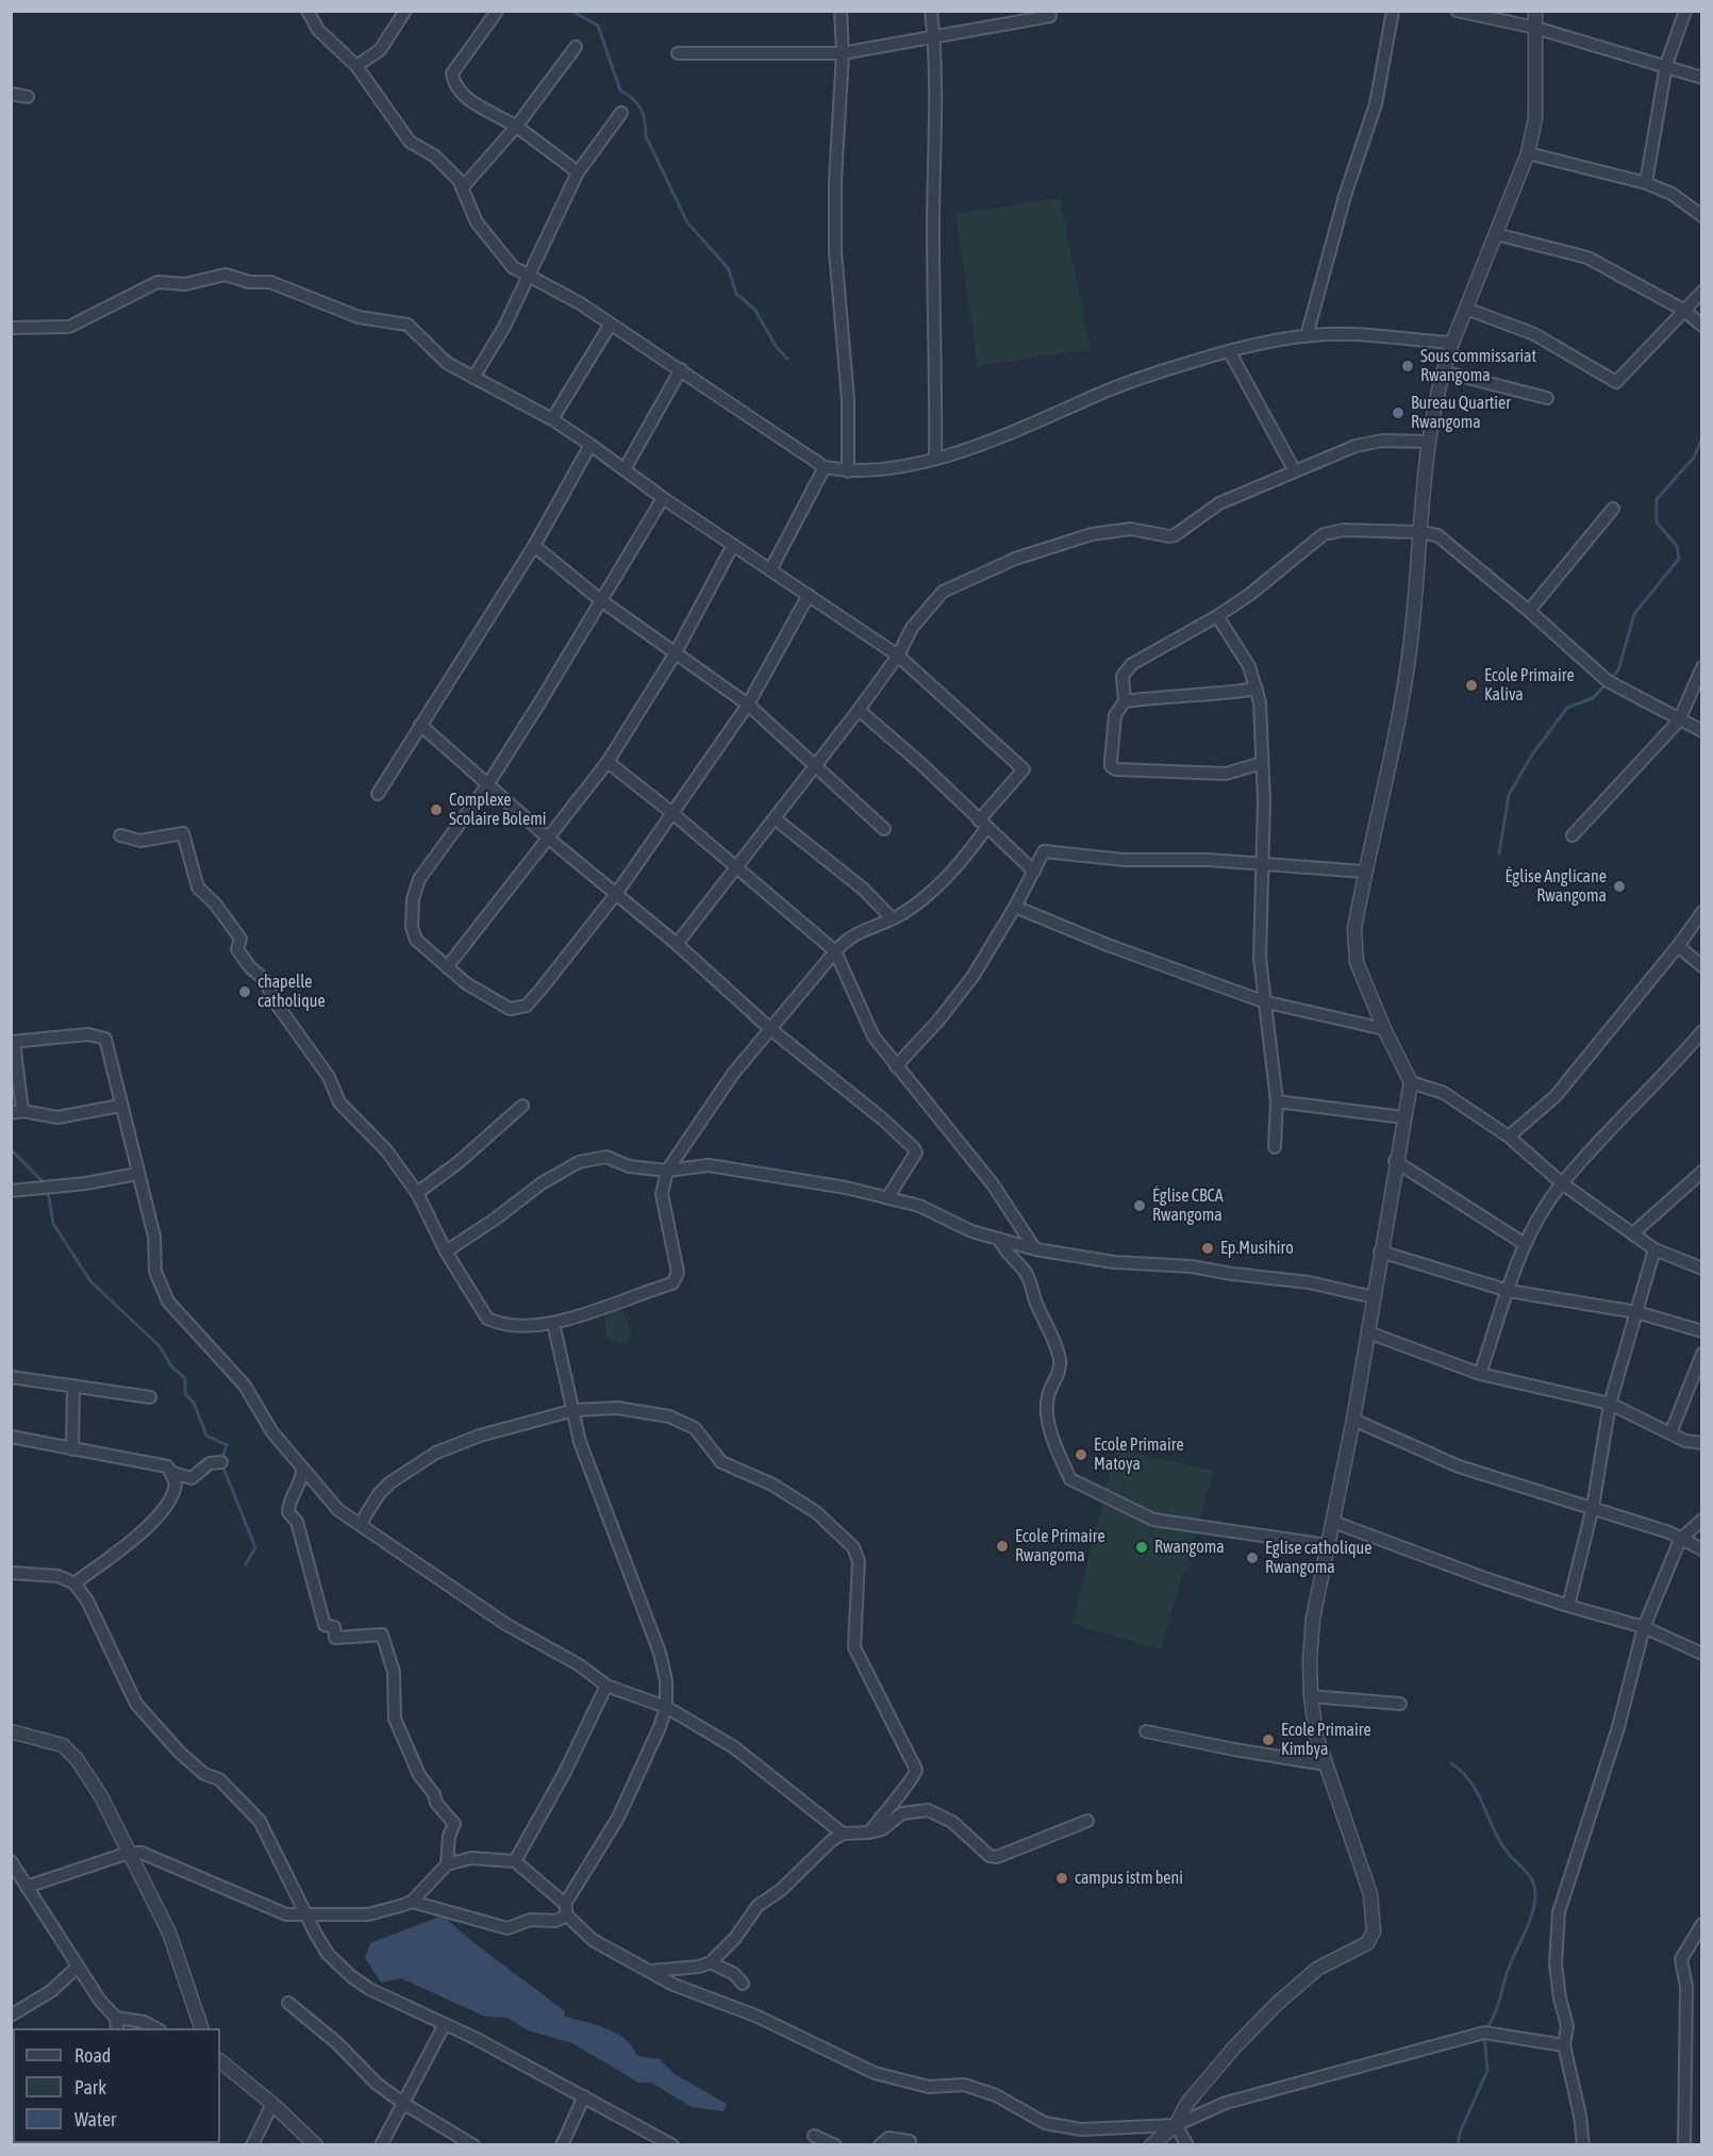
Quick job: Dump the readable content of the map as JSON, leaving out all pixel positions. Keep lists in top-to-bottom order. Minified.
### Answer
{"places":["Sous commissariat Rwangoma","Bureau Quartier Rwangoma","Ecole Primaire Kaliva","Complexe Scolaire Bolemi","Église Anglicane Rwangoma","chapelle catholique","Église CBCA Rwangoma","Ep.Musihiro","Ecole Primaire Matoya","Ecole Primaire Rwangoma","Rwangoma","Eglise catholique Rwangoma","Ecole Primaire Kimbya","campus istm beni"],"legend":["Road","Park","Water"]}
